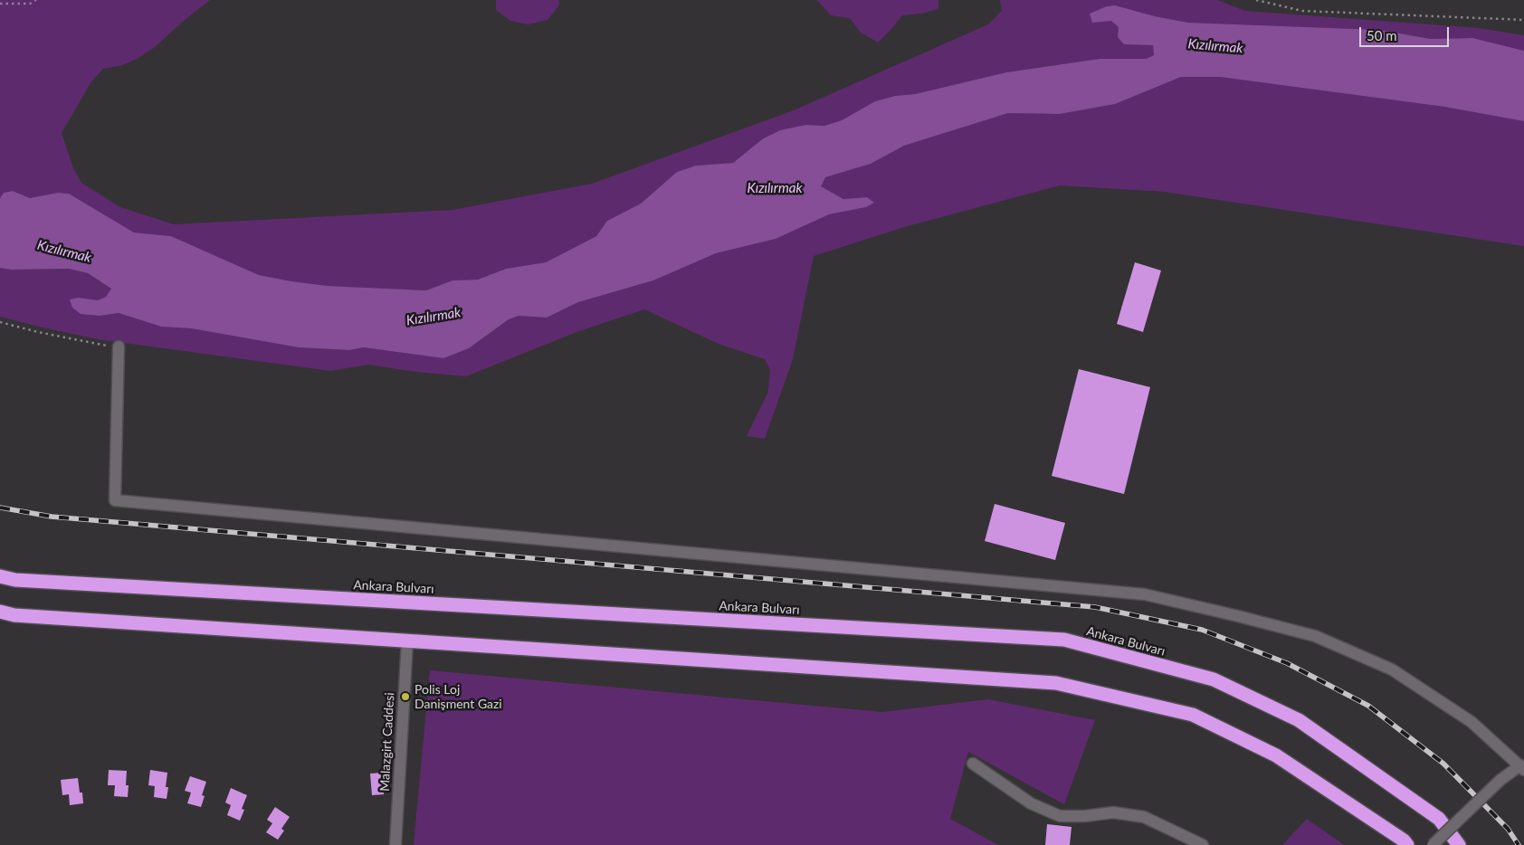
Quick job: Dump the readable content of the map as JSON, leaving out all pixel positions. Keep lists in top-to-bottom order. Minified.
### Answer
{"streets":{"highway":["Ankara Bulvarı"],"street":["Malazgirt Caddesi"]},"water":["Kızılırmak"],"places":["Polis Loj Danişment Gazi"],"scale_bar":"50 m"}
